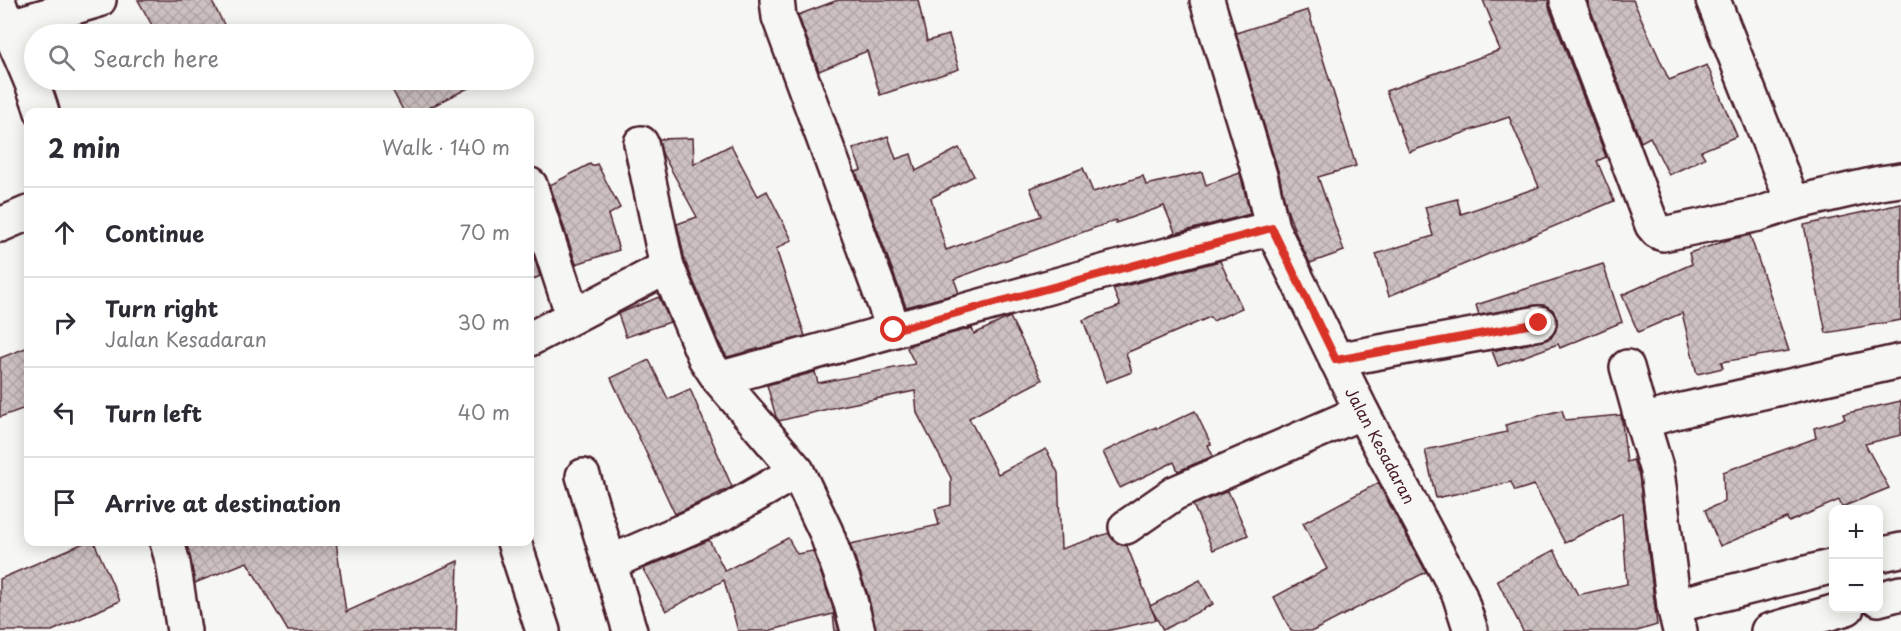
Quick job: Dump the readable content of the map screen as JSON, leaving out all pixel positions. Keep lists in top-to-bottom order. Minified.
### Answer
{"streets":{"street":["Jalan Kesadaran"]},"page":{"search":"Search here","heading":["2 min","Walk · 140 m"],"list":[["Continue","70 m"],["Turn right","Jalan Kesadaran","30 m"],["Turn left","40 m"],"Arrive at destination"],"map_buttons":["+","−"]}}
